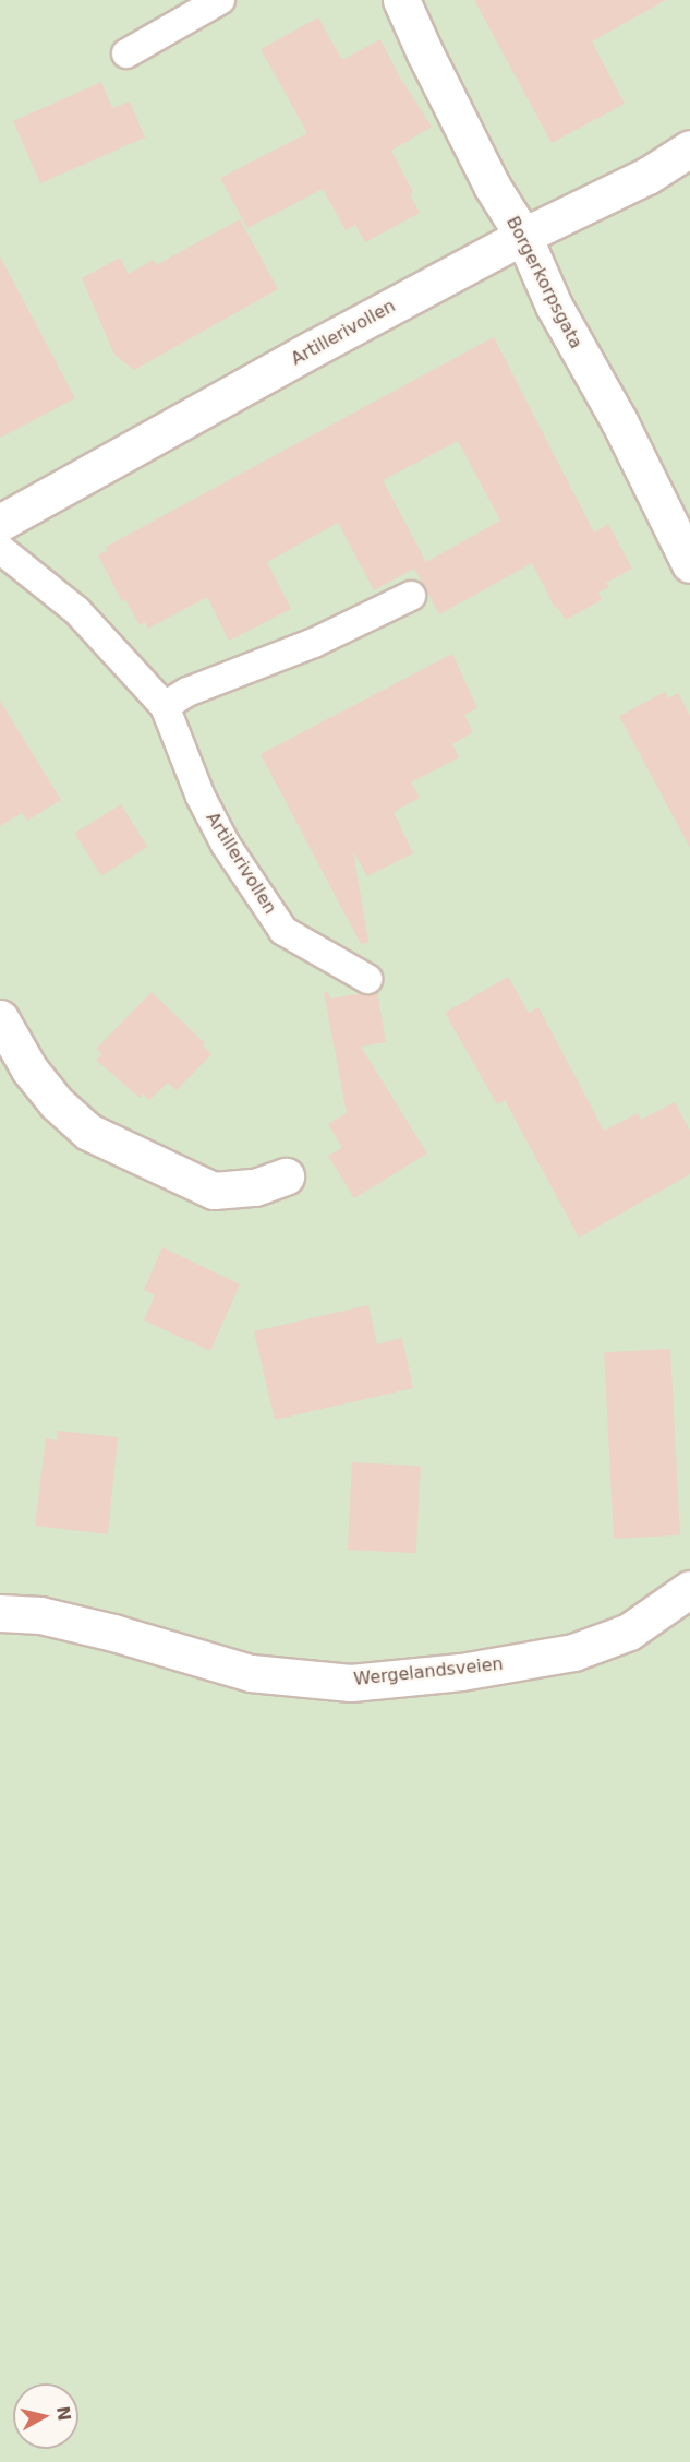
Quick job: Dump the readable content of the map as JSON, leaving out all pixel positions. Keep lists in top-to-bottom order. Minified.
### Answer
{"streets":{"street":["Borgerkorpsgata","Artillerivollen","Wergelandsveien"]},"crossings":[["Borgerkorpsgata","Artillerivollen"]],"north":"right"}
